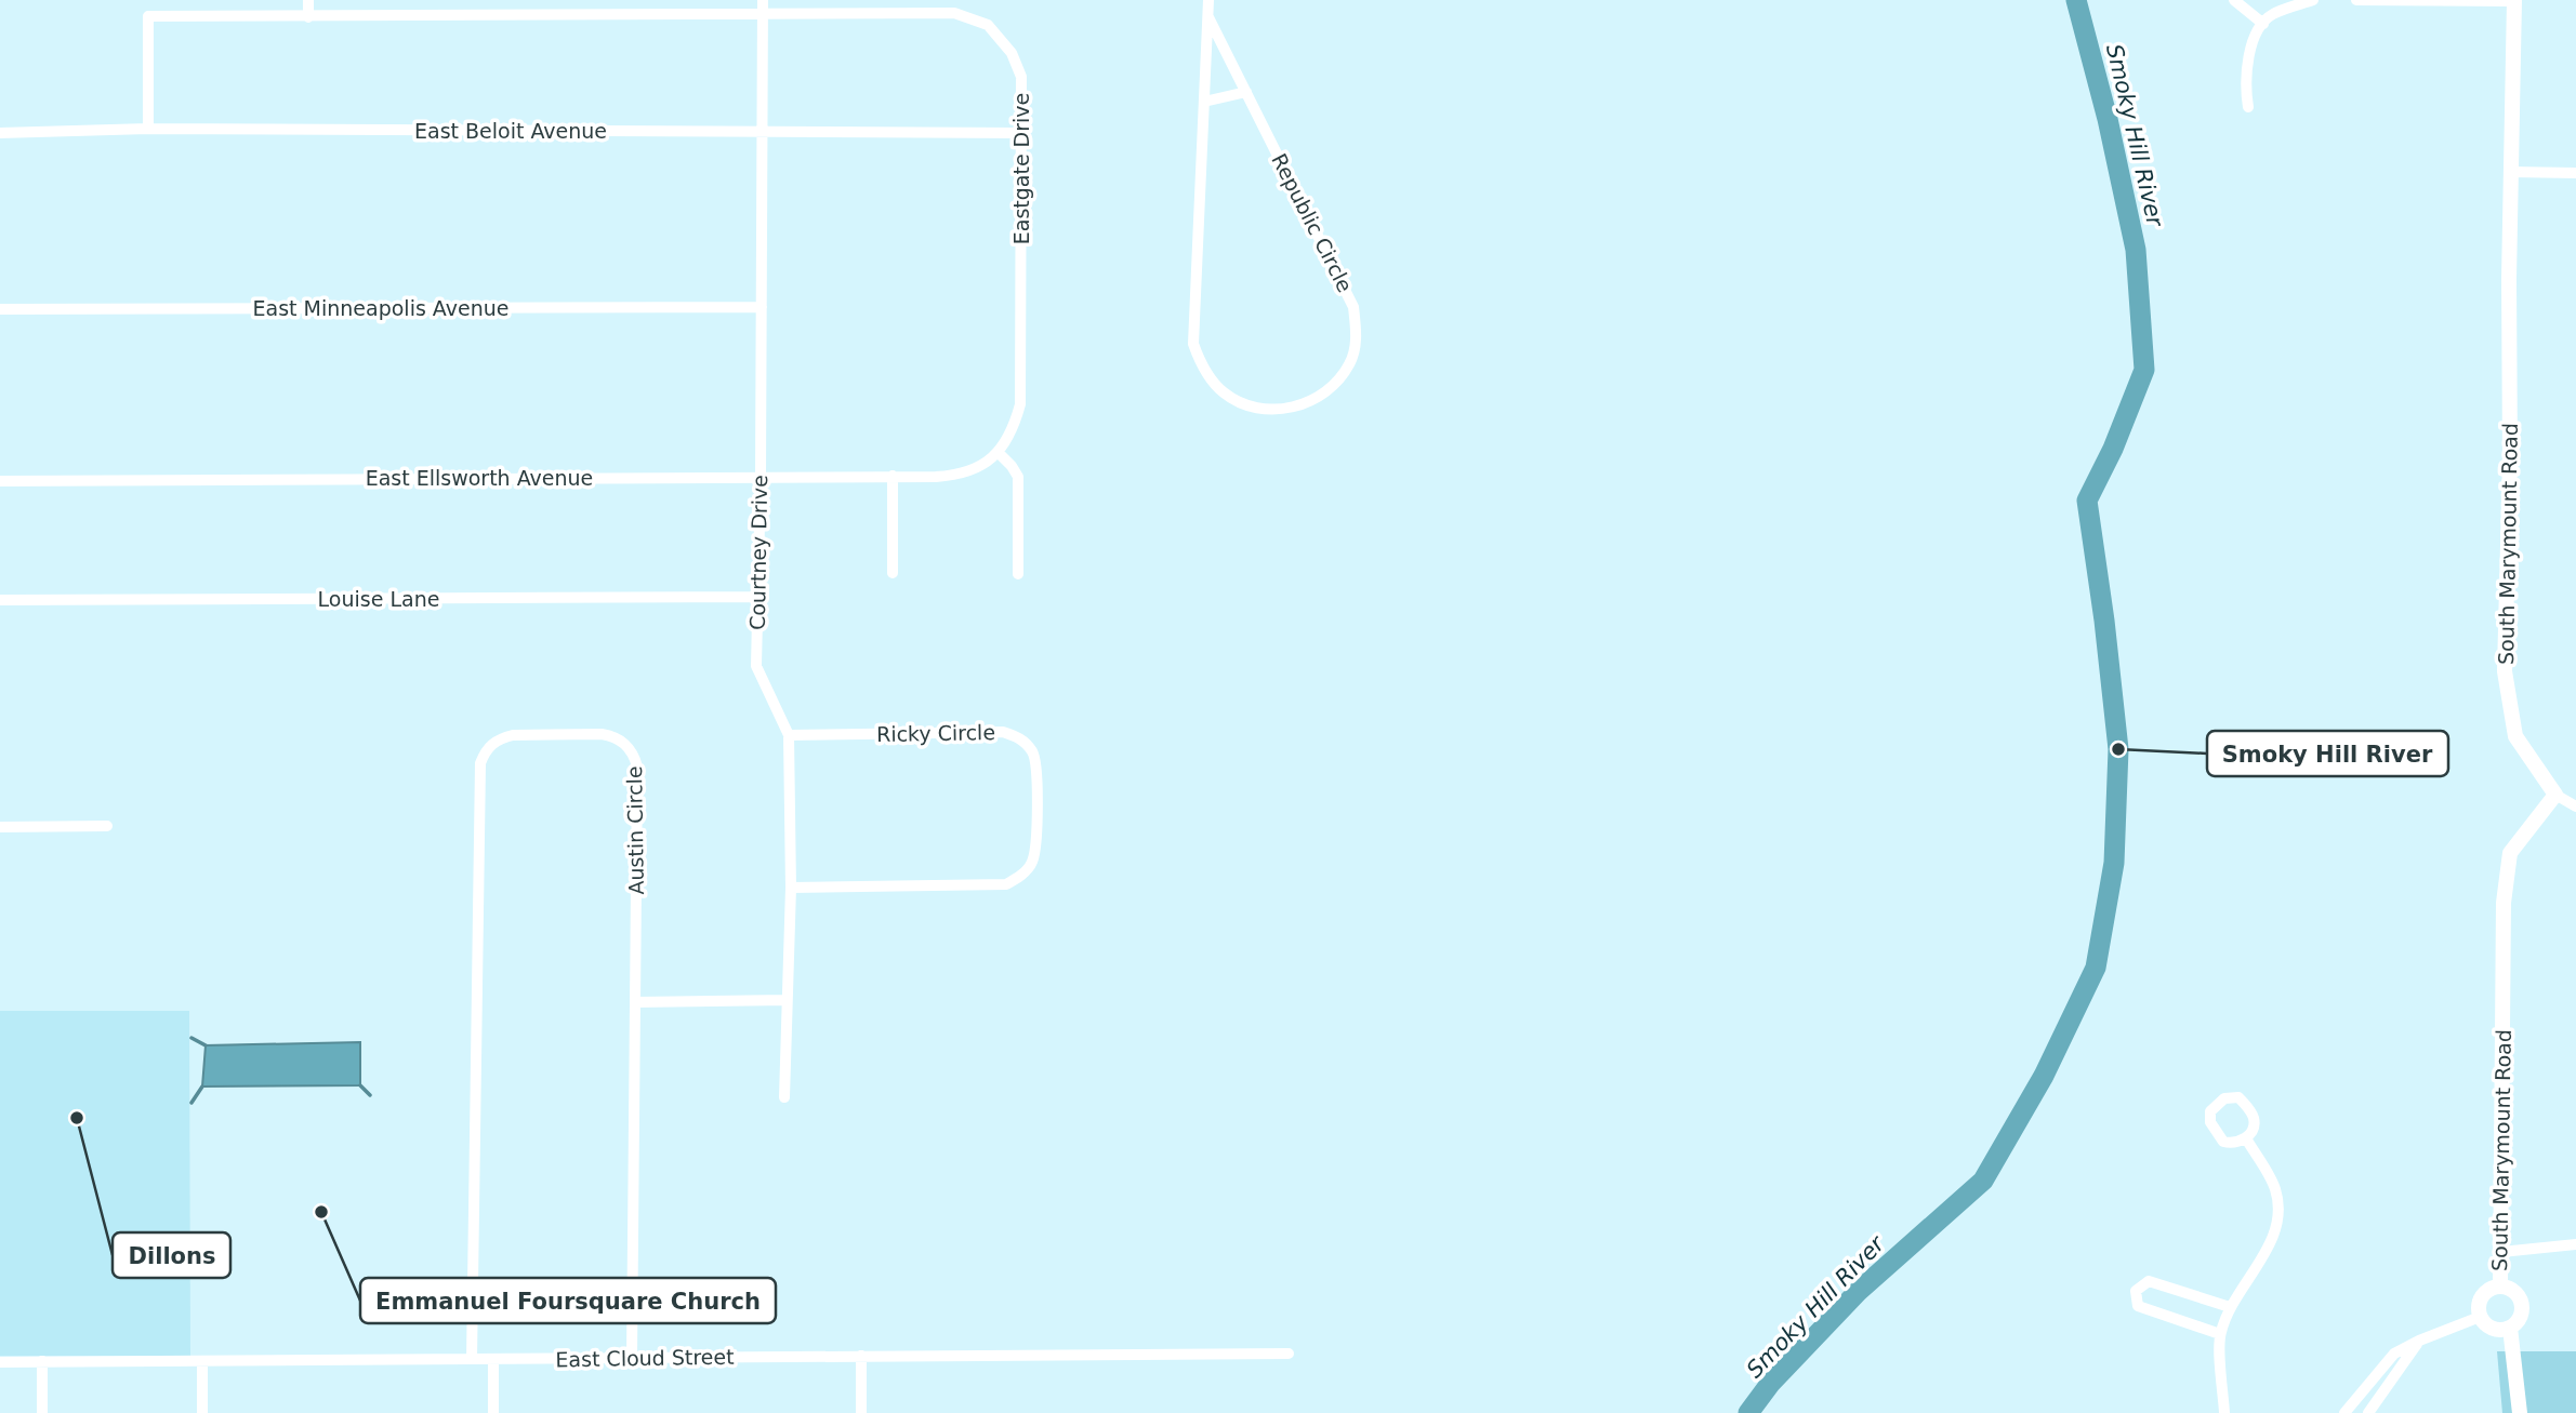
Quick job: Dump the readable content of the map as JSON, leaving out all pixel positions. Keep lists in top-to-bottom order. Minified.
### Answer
{"streets":{"street":["East Beloit Avenue","Eastgate Drive","Republic Circle","East Minneapolis Avenue","East Ellsworth Avenue","South Marymount Road","Courtney Drive","Louise Lane","Ricky Circle","Austin Circle","East Cloud Street"]},"crossings":[["East Beloit Avenue","Eastgate Drive"],["East Beloit Avenue","Courtney Drive"],["Eastgate Drive","East Ellsworth Avenue"],["Eastgate Drive","Courtney Drive"],["East Minneapolis Avenue","Courtney Drive"],["East Ellsworth Avenue","Courtney Drive"],["Courtney Drive","Louise Lane"],["Courtney Drive","Ricky Circle"],["Austin Circle","East Cloud Street"]],"water":["Smoky Hill River"],"places":["Smoky Hill River","Dillons","Emmanuel Foursquare Church"]}
